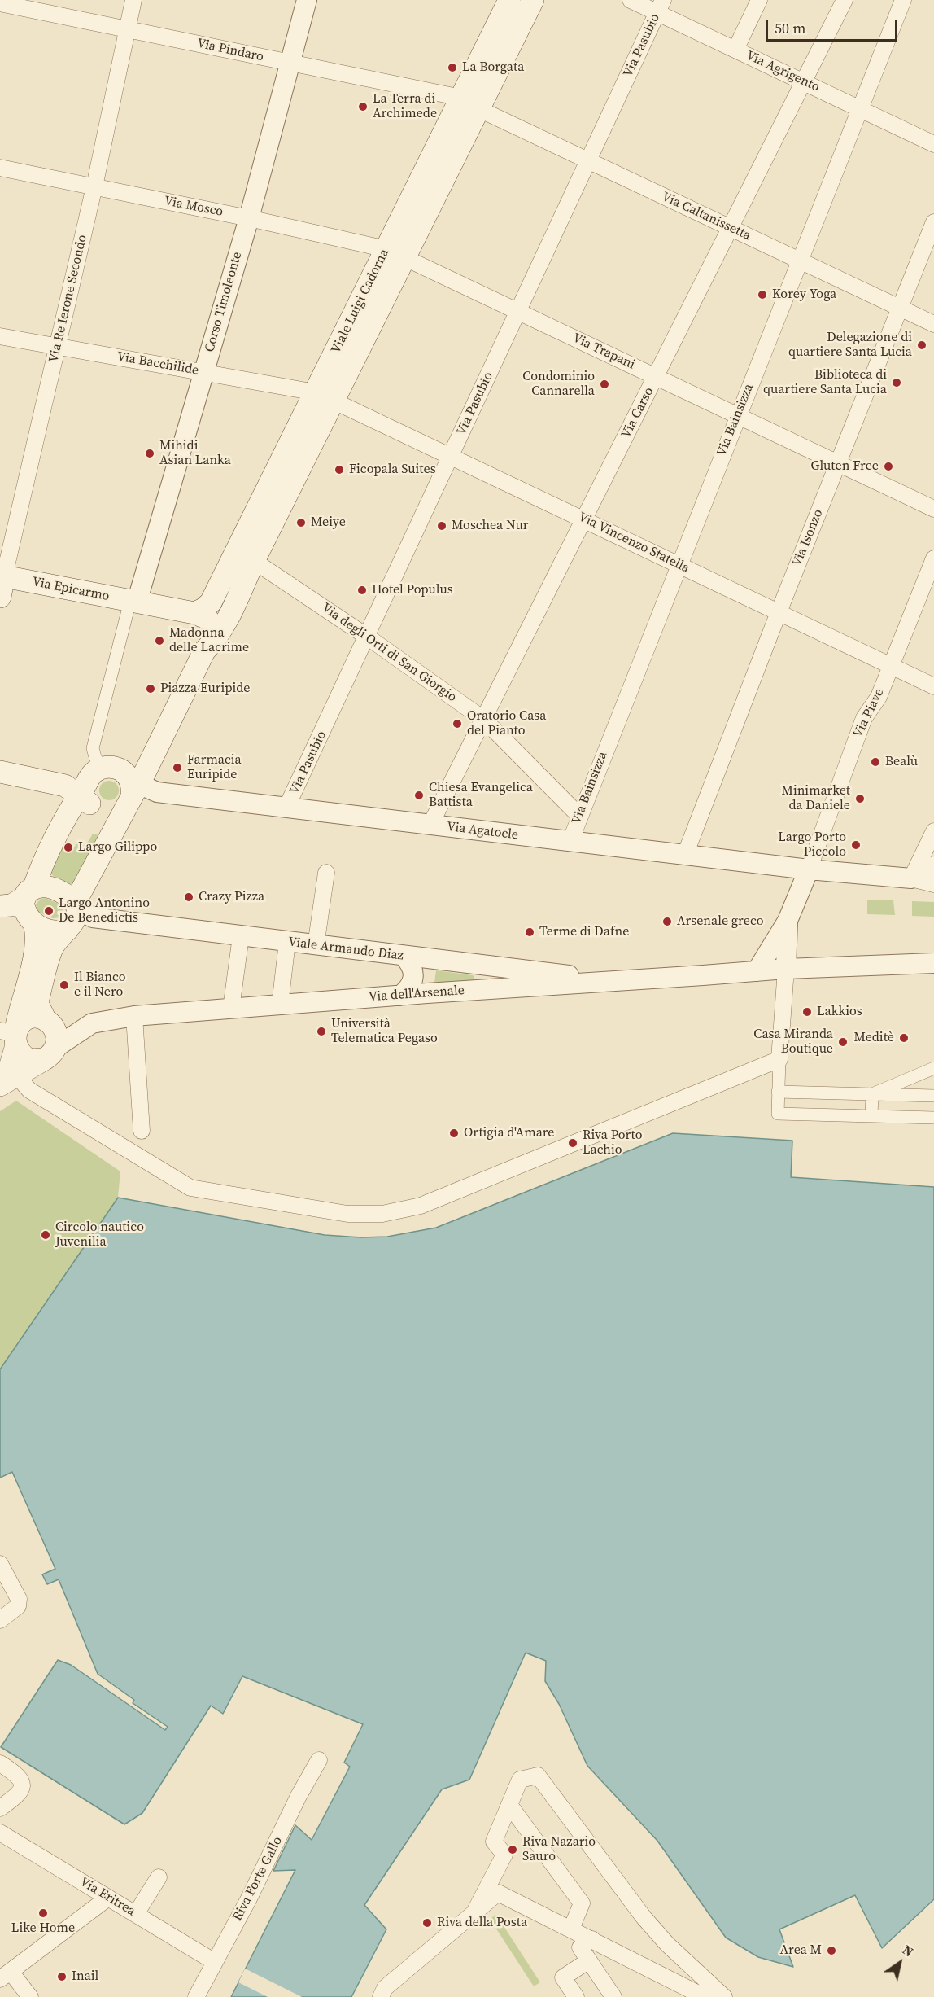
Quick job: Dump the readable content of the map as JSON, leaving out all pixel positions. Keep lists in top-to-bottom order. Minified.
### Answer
{"streets":{"main road":["Viale Luigi Cadorna","Via Epicarmo"],"street":["Via Pasubio","Via Pindaro","Via Agrigento","Via Mosco","Via Caltanissetta","Via Re Ierone Secondo","Corso Timoleonte","Via Trapani","Via Bacchilide","Via Carso","Via Bainsizza","Via Isonzo","Via Vincenzo Statella","Via degli Orti di San Giorgio","Via Piave","Via Agatocle","Viale Armando Diaz","Via dell'Arsenale","Riva Forte Gallo","Via Eritrea"]},"crossings":[["Via Pasubio","Via Agrigento"],["Via Pasubio","Via Caltanissetta"],["Via Pasubio","Via Trapani"],["Via Pasubio","Via Vincenzo Statella"],["Via Pasubio","Via degli Orti di San Giorgio"],["Via Pasubio","Via Agatocle"],["Via Pindaro","Via Caltanissetta"],["Via Pindaro","Via Re Ierone Secondo"],["Via Pindaro","Viale Luigi Cadorna"],["Via Pindaro","Corso Timoleonte"],["Via Agrigento","Via Carso"],["Via Agrigento","Via Bainsizza"],["Via Mosco","Via Re Ierone Secondo"],["Via Mosco","Viale Luigi Cadorna"],["Via Mosco","Corso Timoleonte"],["Via Mosco","Via Trapani"],["Via Caltanissetta","Viale Luigi Cadorna"],["Via Caltanissetta","Via Carso"],["Via Caltanissetta","Via Bainsizza"],["Via Caltanissetta","Via Isonzo"],["Via Re Ierone Secondo","Via Bacchilide"],["Via Re Ierone Secondo","Via Epicarmo"],["Viale Luigi Cadorna","Via Trapani"],["Viale Luigi Cadorna","Via Bacchilide"],["Viale Luigi Cadorna","Via Vincenzo Statella"],["Viale Luigi Cadorna","Via Epicarmo"],["Viale Luigi Cadorna","Via degli Orti di San Giorgio"],["Viale Luigi Cadorna","Via Agatocle"],["Viale Luigi Cadorna","Viale Armando Diaz"],["Corso Timoleonte","Via Bacchilide"],["Corso Timoleonte","Via Epicarmo"],["Via Trapani","Via Carso"],["Via Trapani","Via Bainsizza"],["Via Trapani","Via Isonzo"],["Via Bacchilide","Via Vincenzo Statella"],["Via Carso","Via Vincenzo Statella"],["Via Carso","Via degli Orti di San Giorgio"],["Via Carso","Via Agatocle"],["Via Bainsizza","Via Vincenzo Statella"],["Via Bainsizza","Via degli Orti di San Giorgio"],["Via Bainsizza","Via Agatocle"],["Via Isonzo","Via Vincenzo Statella"],["Via Isonzo","Via Agatocle"],["Via Vincenzo Statella","Via Piave"],["Via Piave","Via Agatocle"],["Viale Armando Diaz","Via dell'Arsenale"],["Riva Forte Gallo","Via Eritrea"]],"places":["La Borgata","La Terra di Archimede","Korey Yoga","Delegazione di quartiere Santa Lucia","Biblioteca di quartiere Santa Lucia","Condominio Cannarella","Mihidi Asian Lanka","Gluten Free","Ficopala Suites","Meiye","Moschea Nur","Hotel Populus","Madonna delle Lacrime","Piazza Euripide","Oratorio Casa del Pianto","Bealù","Farmacia Euripide","Chiesa Evangelica Battista","Minimarket da Daniele","Largo Porto Piccolo","Largo Gilippo","Crazy Pizza","Largo Antonino De Benedictis","Arsenale greco","Terme di Dafne","Il Bianco e il Nero","Lakkios","Università Telematica Pegaso","Meditè","Casa Miranda Boutique","Ortigia d'Amare","Riva Porto Lachio","Circolo nautico Juvenilia","Riva Nazario Sauro","Like Home","Riva della Posta","Area M","Inail"],"scale_bar":"50 m","north":"top right"}
